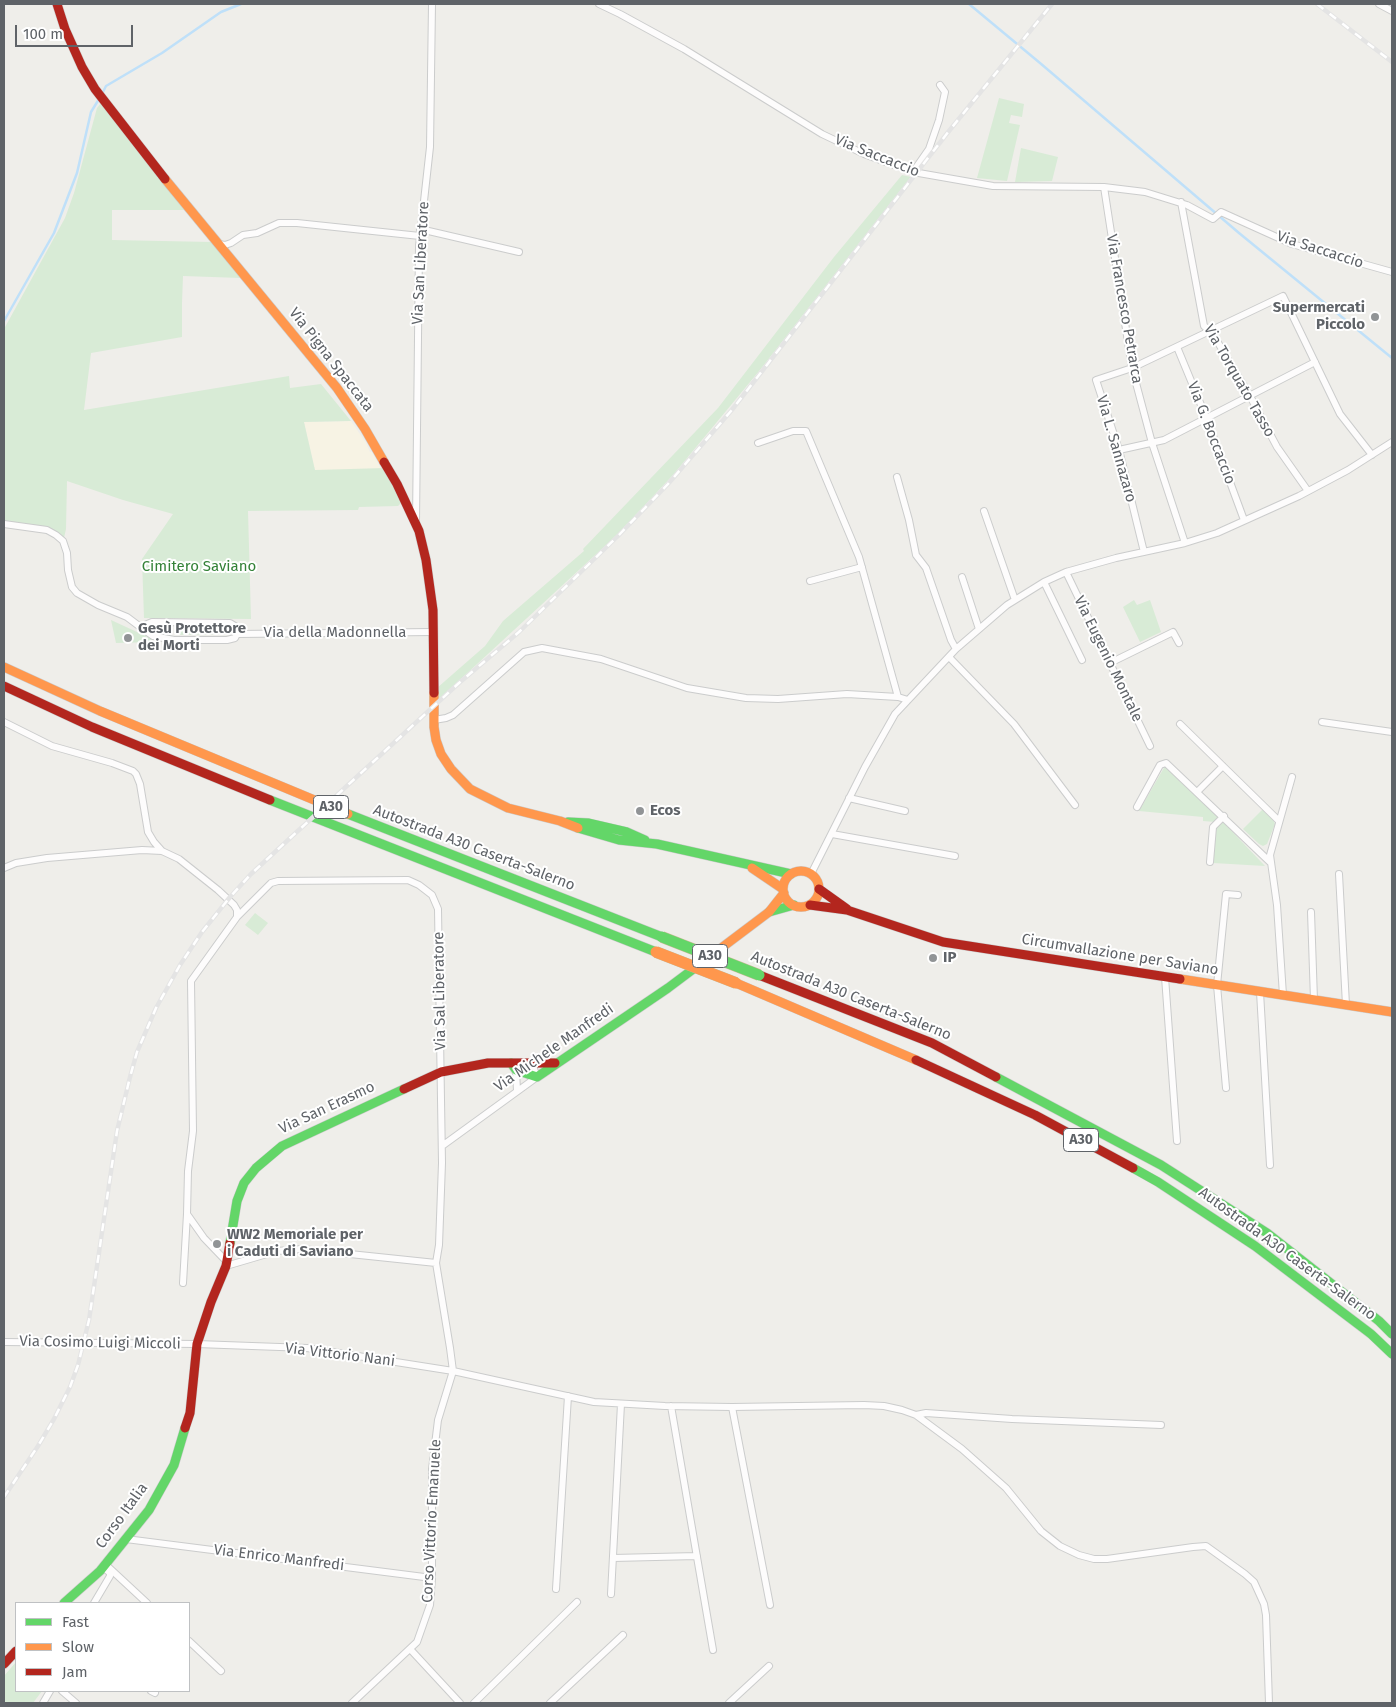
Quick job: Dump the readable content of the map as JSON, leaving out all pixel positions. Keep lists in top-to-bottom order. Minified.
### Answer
{"streets":{"main road":["Via Pigna Spaccata","A30","Autostrada A30 Caserta-Salerno","Circumvallazione per Saviano","Via Michele Manfredi","Via San Erasmo","Corso Italia"],"street":["Via Saccaccio","Via San Liberatore","Via Francesco Petrarca","Via Torquato Tasso","Via G. Boccaccio","Via L. Sannazaro","Via della Madonnella","Via Eugenio Montale","Via Sal Liberatore","Via Cosimo Luigi Miccoli","Via Vittorio Nani","Corso Vittorio Emanuele","Via Enrico Manfredi"]},"crossings":[["Via Saccaccio","Via Francesco Petrarca"],["Via Saccaccio","Via Torquato Tasso"],["Via San Liberatore","Via Pigna Spaccata"],["Via Francesco Petrarca","Via L. Sannazaro"],["Via Pigna Spaccata","Via della Madonnella"],["Via Pigna Spaccata","Circumvallazione per Saviano"],["Via Torquato Tasso","Via L. Sannazaro"],["Via G. Boccaccio","Via L. Sannazaro"],["Via Sal Liberatore","Via San Erasmo"],["Via Sal Liberatore","Corso Vittorio Emanuele"],["Via Michele Manfredi","Via San Erasmo"],["Via Michele Manfredi","Corso Vittorio Emanuele"],["Via San Erasmo","Via Cosimo Luigi Miccoli"],["Via San Erasmo","Via Vittorio Nani"],["Via San Erasmo","Corso Italia"],["Via San Erasmo","Corso Vittorio Emanuele"],["Via Cosimo Luigi Miccoli","Via Vittorio Nani"],["Via Cosimo Luigi Miccoli","Corso Italia"],["Via Vittorio Nani","Corso Italia"],["Via Vittorio Nani","Corso Vittorio Emanuele"],["Corso Italia","Via Enrico Manfredi"],["Corso Vittorio Emanuele","Via Enrico Manfredi"]],"parks":["Cimitero Saviano"],"places":["Supermercati Piccolo","Gesù Protettore dei Morti","Ecos","IP","WW2 Memoriale per i Caduti di Saviano"],"legend":["Fast","Slow","Jam"],"scale_bar":"100 m"}
